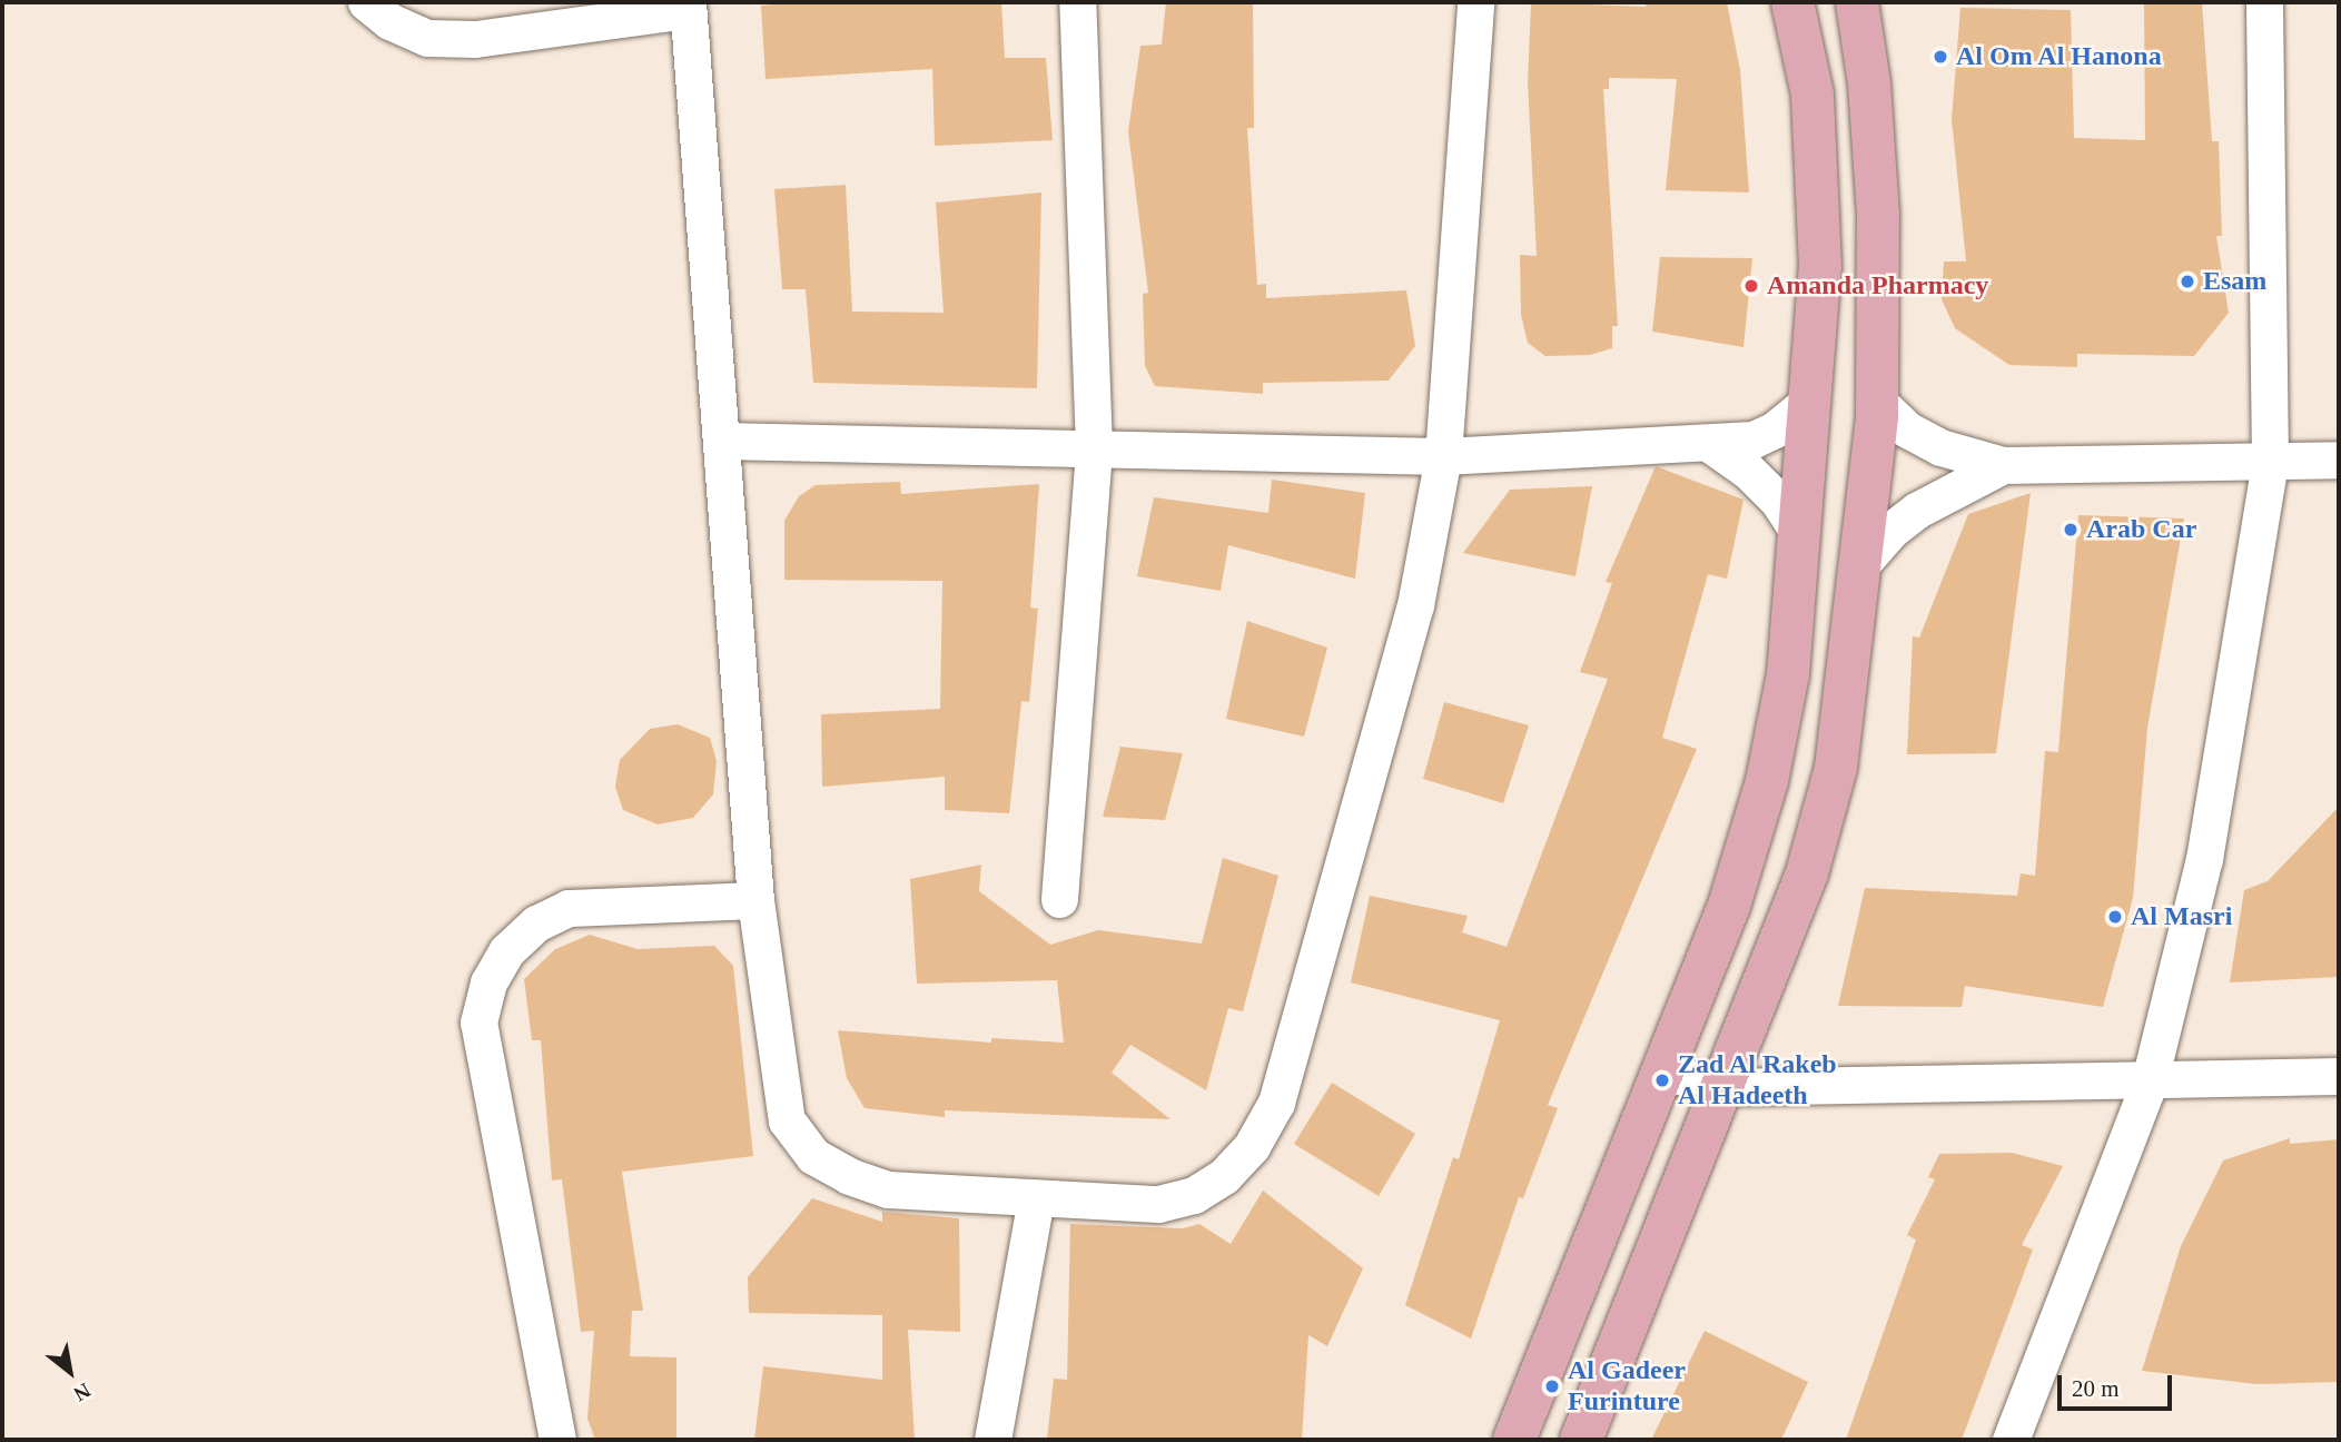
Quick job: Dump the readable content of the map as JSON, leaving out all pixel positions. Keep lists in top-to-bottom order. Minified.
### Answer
{"places":["Al Om Al Hanona","Esam","Amanda Pharmacy","Arab Car","Al Masri","Zad Al Rakeb Al Hadeeth","Al Gadeer Furinture"],"scale_bar":"20 m","north":"bottom right"}
